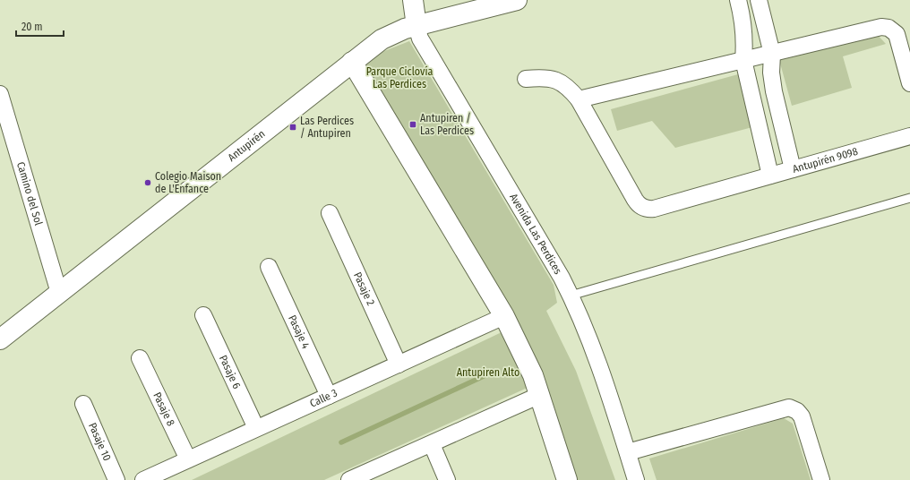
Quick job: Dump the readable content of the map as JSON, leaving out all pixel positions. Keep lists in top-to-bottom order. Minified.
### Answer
{"streets":{"street":["Antupirén","Antupirén 9098","Camino del Sol","Avenida Las Perdices","Pasaje 2","Pasaje 4","Pasaje 6","Calle 3","Pasaje 8","Pasaje 10"]},"crossings":[["Antupirén","Camino del Sol"],["Antupirén","Avenida Las Perdices"],["Pasaje 2","Calle 3"],["Pasaje 4","Calle 3"],["Pasaje 6","Calle 3"],["Calle 3","Pasaje 8"]],"parks":["Parque Ciclovía Las Perdices","Antupiren Alto"],"places":{"transit":["Antupiren / Las Perdices","Las Perdices / Antupiren"],"other":["Colegio Maison de L'Enfance"]},"scale_bar":"20 m"}
